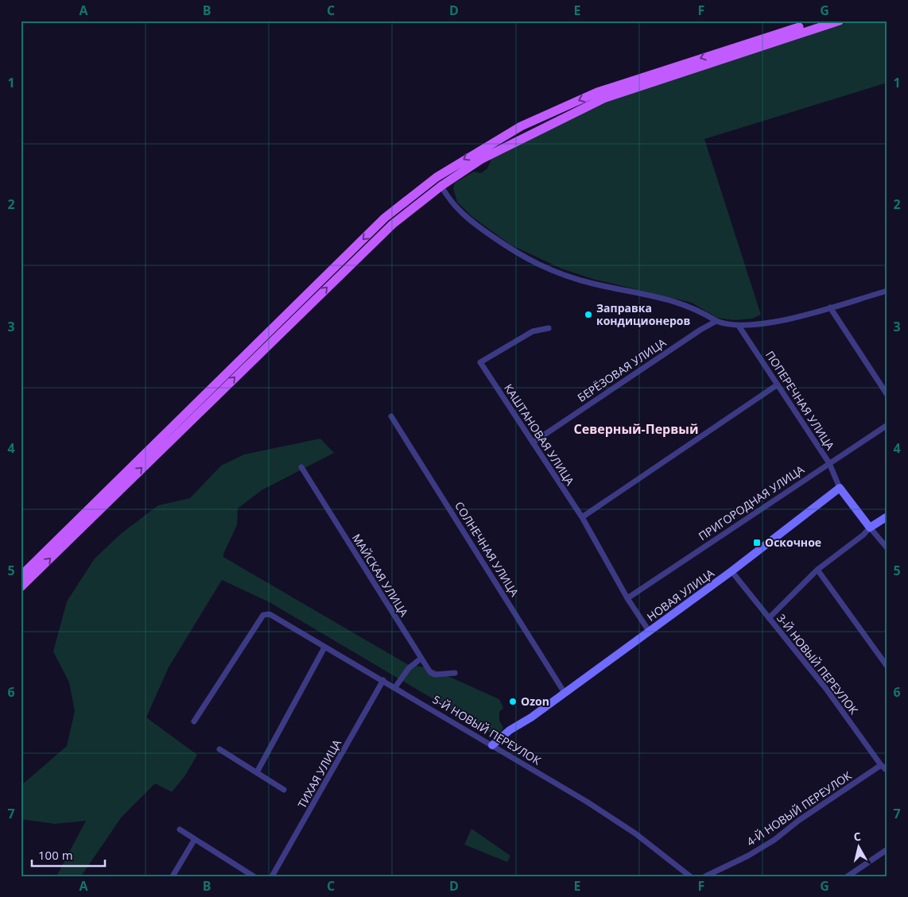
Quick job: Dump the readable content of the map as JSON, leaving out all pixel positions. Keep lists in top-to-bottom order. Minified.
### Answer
{"streets":{"street":["БЕРЁЗОВАЯ УЛИЦА","ПОПЕРЕЧНАЯ УЛИЦА","КАШТАНОВАЯ УЛИЦА","ПРИГОРОДНАЯ УЛИЦА","СОЛНЕЧНАЯ УЛИЦА","МАЙСКАЯ УЛИЦА","НОВАЯ УЛИЦА","3-Й НОВЫЙ ПЕРЕУЛОК","5-Й НОВЫЙ ПЕРЕУЛОК","ТИХАЯ УЛИЦА","4-Й НОВЫЙ ПЕРЕУЛОК"]},"crossings":[["БЕРЁЗОВАЯ УЛИЦА","КАШТАНОВАЯ УЛИЦА"],["ПОПЕРЕЧНАЯ УЛИЦА","ПРИГОРОДНАЯ УЛИЦА"],["ПОПЕРЕЧНАЯ УЛИЦА","НОВАЯ УЛИЦА"],["КАШТАНОВАЯ УЛИЦА","ПРИГОРОДНАЯ УЛИЦА"],["КАШТАНОВАЯ УЛИЦА","НОВАЯ УЛИЦА"],["СОЛНЕЧНАЯ УЛИЦА","НОВАЯ УЛИЦА"],["НОВАЯ УЛИЦА","3-Й НОВЫЙ ПЕРЕУЛОК"],["НОВАЯ УЛИЦА","5-Й НОВЫЙ ПЕРЕУЛОК"],["3-Й НОВЫЙ ПЕРЕУЛОК","4-Й НОВЫЙ ПЕРЕУЛОК"],["5-Й НОВЫЙ ПЕРЕУЛОК","ТИХАЯ УЛИЦА"]],"districts":["Северный-Первый"],"places":{"other":["Заправка кондиционеров","Ozon"],"transit":["Оскочное"]},"scale_bar":"100 m","north":"top","grid":{"columns":["A","B","C","D","E","F","G"],"rows":["1","2","3","4","5","6","7"]}}
